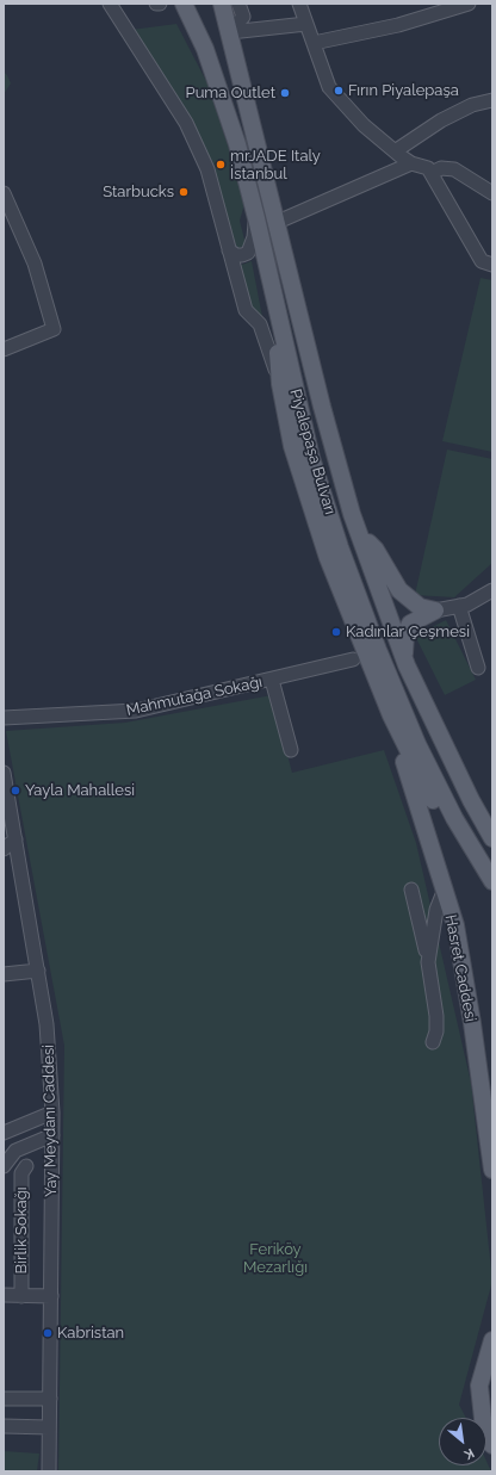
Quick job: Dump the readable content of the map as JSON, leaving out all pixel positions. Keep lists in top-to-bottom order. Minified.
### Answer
{"streets":{"main road":["Piyalepaşa Bulvarı","Hasret Caddesi"],"street":["Mahmutağa Sokağı","Yay Meydanı Caddesi","Birlik Sokağı"]},"parks":["Feriköy Mezarlığı"],"places":["Fırın Piyalepaşa","Puma Outlet","mrJADE Italy İstanbul","Starbucks","Kadınlar Çeşmesi","Yayla Mahallesi","Kabristan"],"north":"bottom right"}
